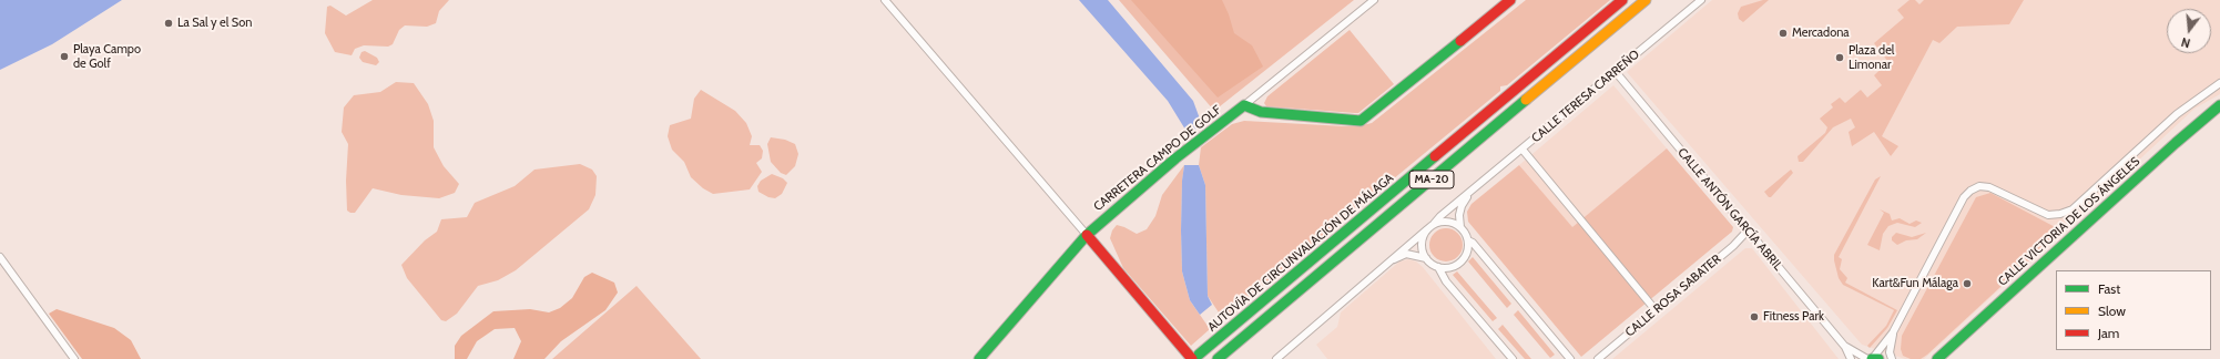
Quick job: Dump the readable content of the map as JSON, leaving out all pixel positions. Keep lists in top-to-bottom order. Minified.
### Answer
{"streets":{"main road":["CARRETERA CAMPO DE GOLF","MA-20","CALLE VICTORIA DE LOS ÁNGELES","AUTOVÍA DE CIRCUNVALACIÓN DE MÁLAGA"],"street":["CALLE TERESA CARREÑO","CALLE ANTÓN GARCÍA ABRIL","CALLE ROSA SABATER"]},"crossings":[["CALLE TERESA CARREÑO","CALLE ANTÓN GARCÍA ABRIL"],["CALLE ANTÓN GARCÍA ABRIL","CALLE ROSA SABATER"]],"places":["La Sal y el Son","Mercadona","Playa Campo de Golf","Plaza del Limonar","Kart&Fun Málaga","Fitness Park"],"legend":["Fast","Slow","Jam"],"north":"bottom"}
